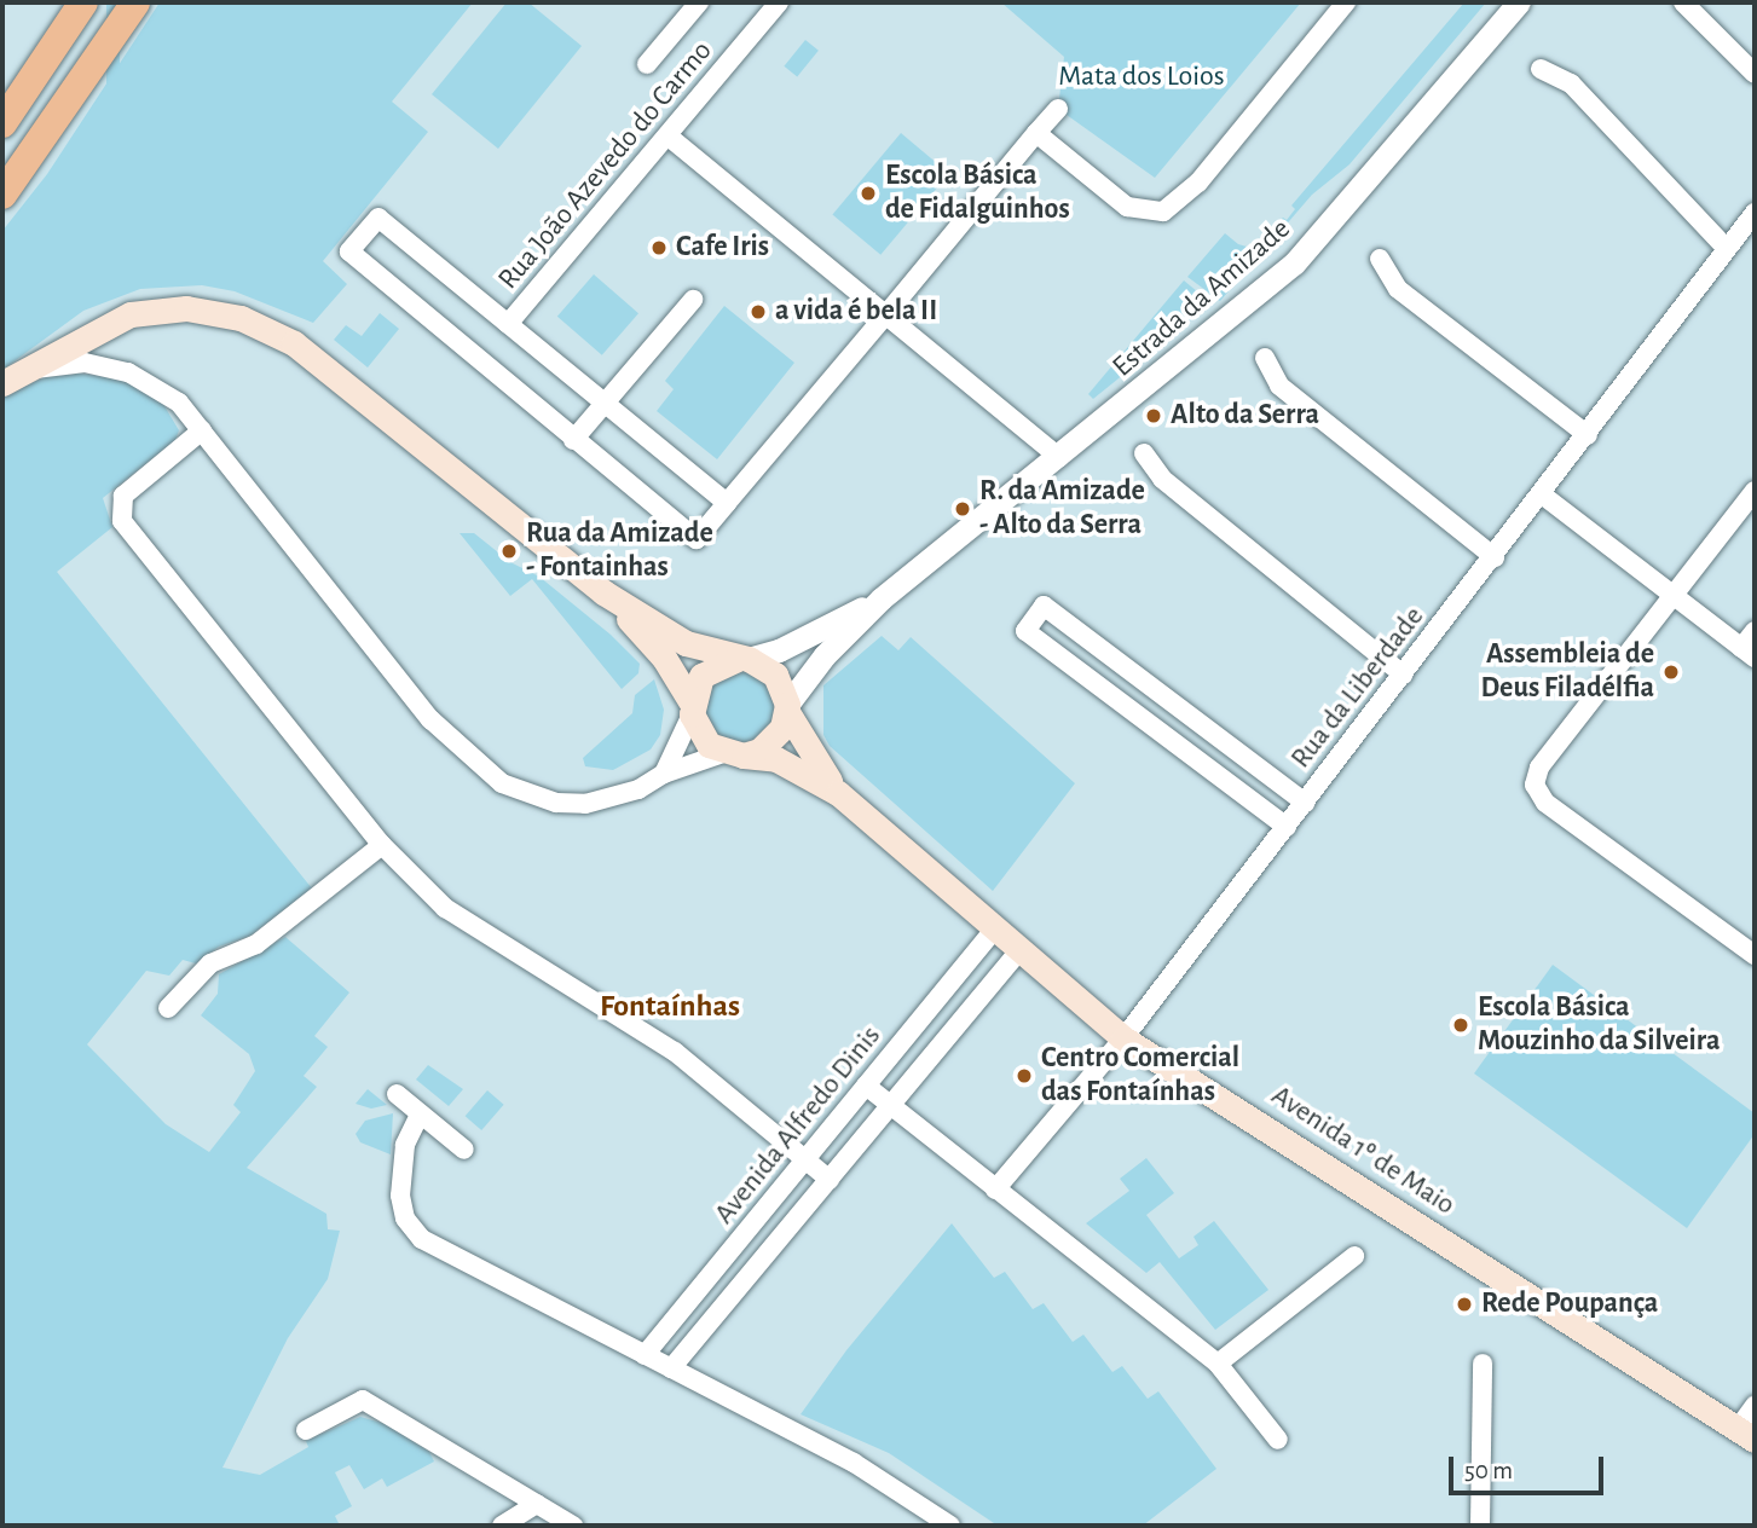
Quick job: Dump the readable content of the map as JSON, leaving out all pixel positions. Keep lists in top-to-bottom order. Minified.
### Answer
{"streets":{"main road":["Avenida 1º de Maio"],"street":["Rua João Azevedo do Carmo","Estrada da Amizade","Rua da Liberdade","Avenida Alfredo Dinis"]},"crossings":[["Rua da Liberdade","Avenida 1º de Maio"],["Avenida Alfredo Dinis","Avenida 1º de Maio"]],"districts":["Fontaínhas"],"parks":["Mata dos Loios"],"places":["Escola Básica de Fidalguinhos","Cafe Iris","a vida é bela II","Alto da Serra","R. da Amizade - Alto da Serra","Rua da Amizade - Fontainhas","Assembleia de Deus Filadélfia","Escola Básica Mouzinho da Silveira","Centro Comercial das Fontaínhas","Rede Poupança"],"scale_bar":"50 m"}
